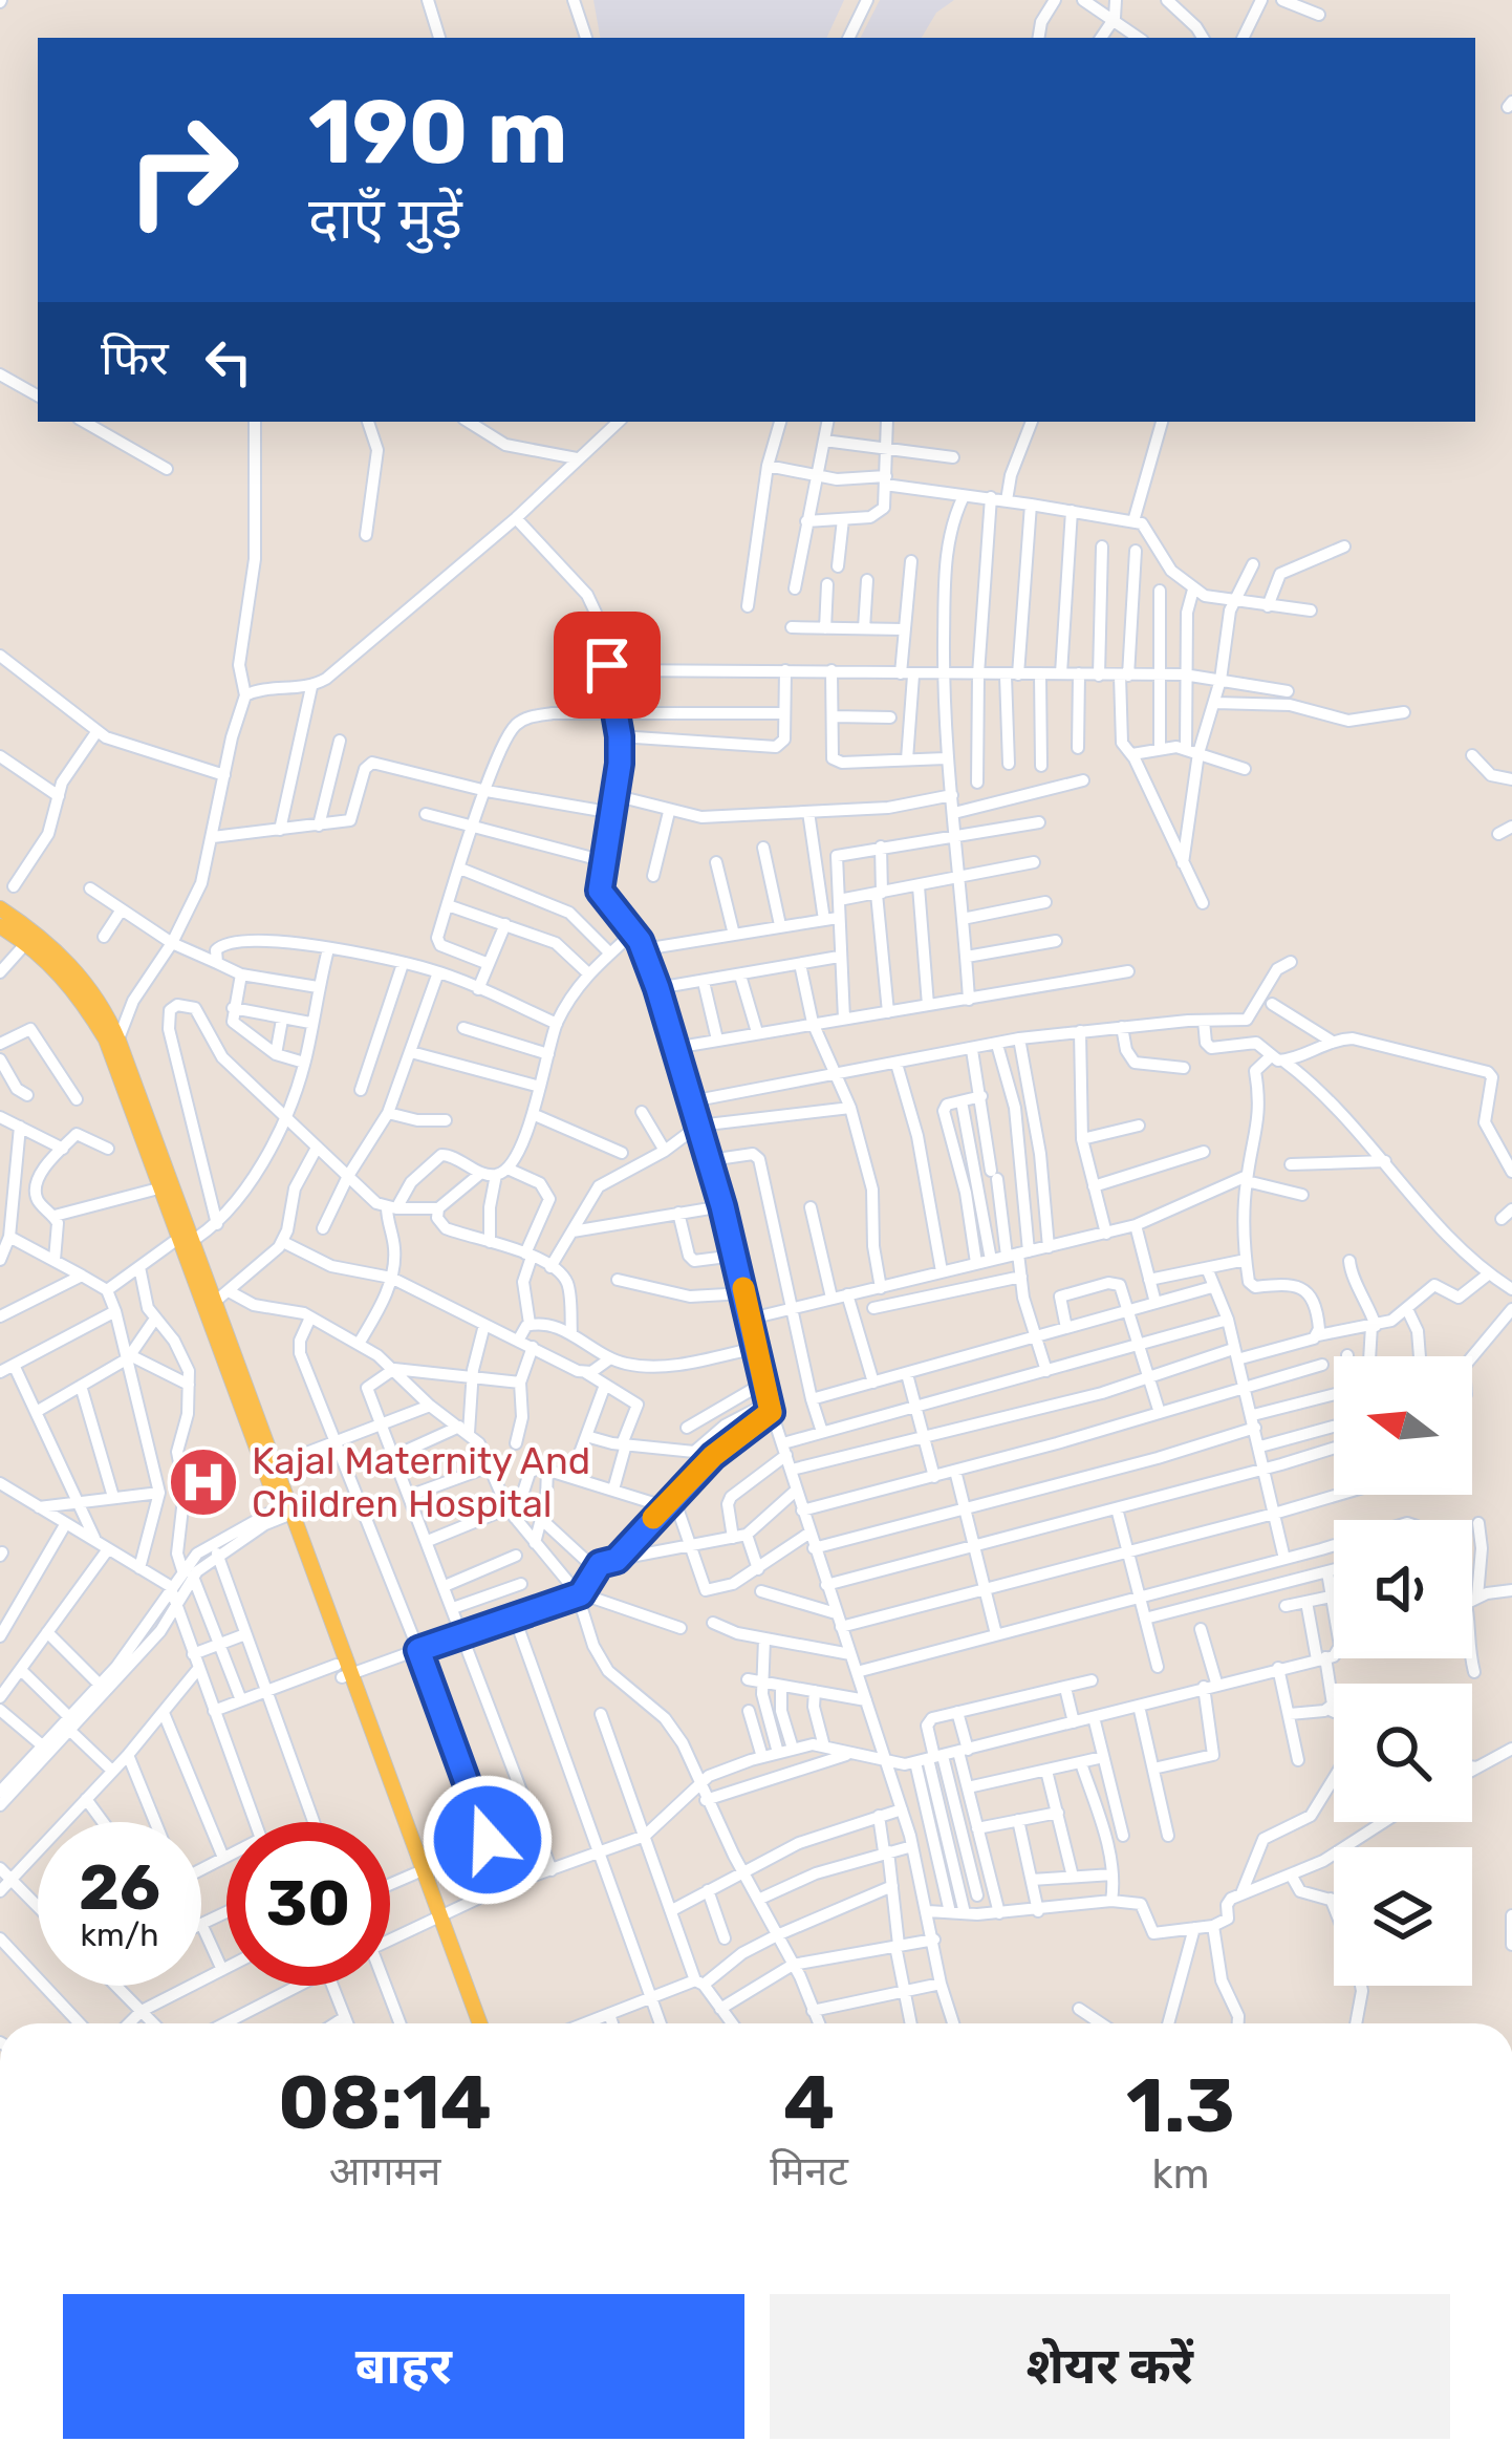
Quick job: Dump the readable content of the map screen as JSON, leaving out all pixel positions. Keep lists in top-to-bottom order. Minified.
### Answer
{"places":{"hospital":["Kajal Maternity And Children Hospital"]},"north":"left","page":{"turn":["190 m","दाएँ मुड़ें"],"then":"फिर","speed":"26 km/h","limit":"30","eta":["08:14","आगमन","4","मिनट","1.3","km"],"buttons":["बाहर","शेयर करें"]}}
